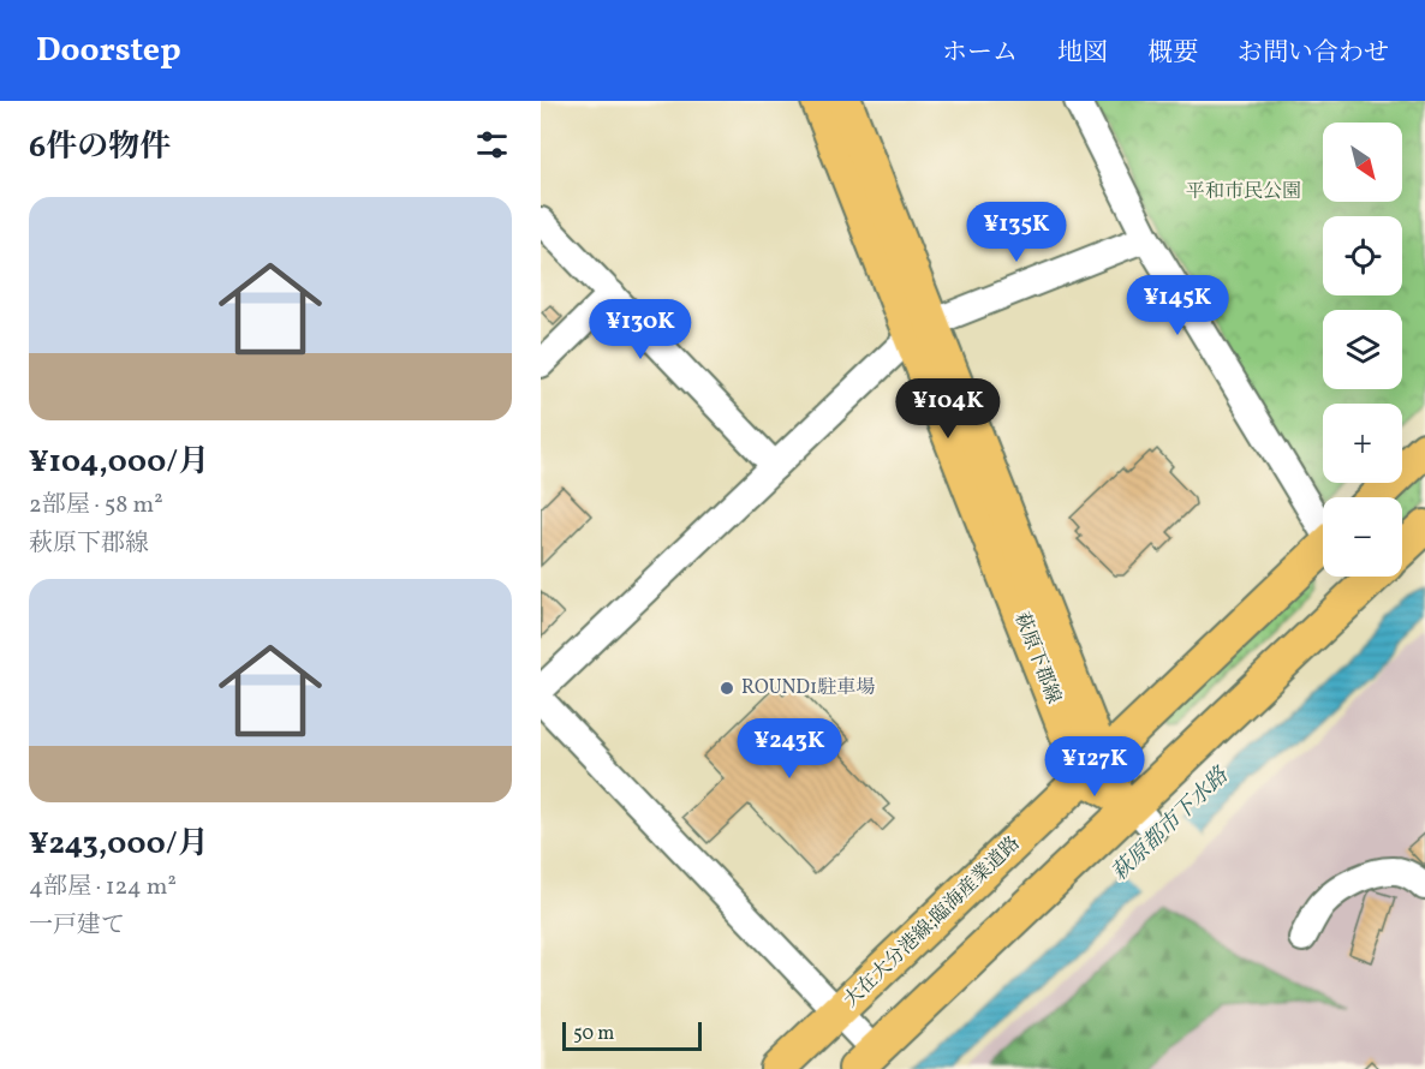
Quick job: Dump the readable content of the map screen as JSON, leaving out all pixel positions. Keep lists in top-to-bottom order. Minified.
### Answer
{"streets":{"main road":["萩原下郡線","大在大分港線;臨海産業道路"]},"crossings":[["萩原下郡線","大在大分港線;臨海産業道路"]],"water":["萩原都市下水路"],"parks":["平和市民公園"],"places":["ROUND1駐車場"],"scale_bar":"50 m","north":"bottom right","page":{"header":"Doorstep","nav":["ホーム","地図","概要","お問い合わせ"],"heading":"6件の物件","map_buttons":["+","−"],"list":[{"name":"¥104,000/月","note":"2部屋 · 58 m² · 萩原下郡線"},{"name":"¥243,000/月","note":"4部屋 · 124 m² · 一戸建て"}],"price":["¥135K","¥145K","¥130K","¥104K","¥243K","¥127K"],"scale":"50 m"}}
